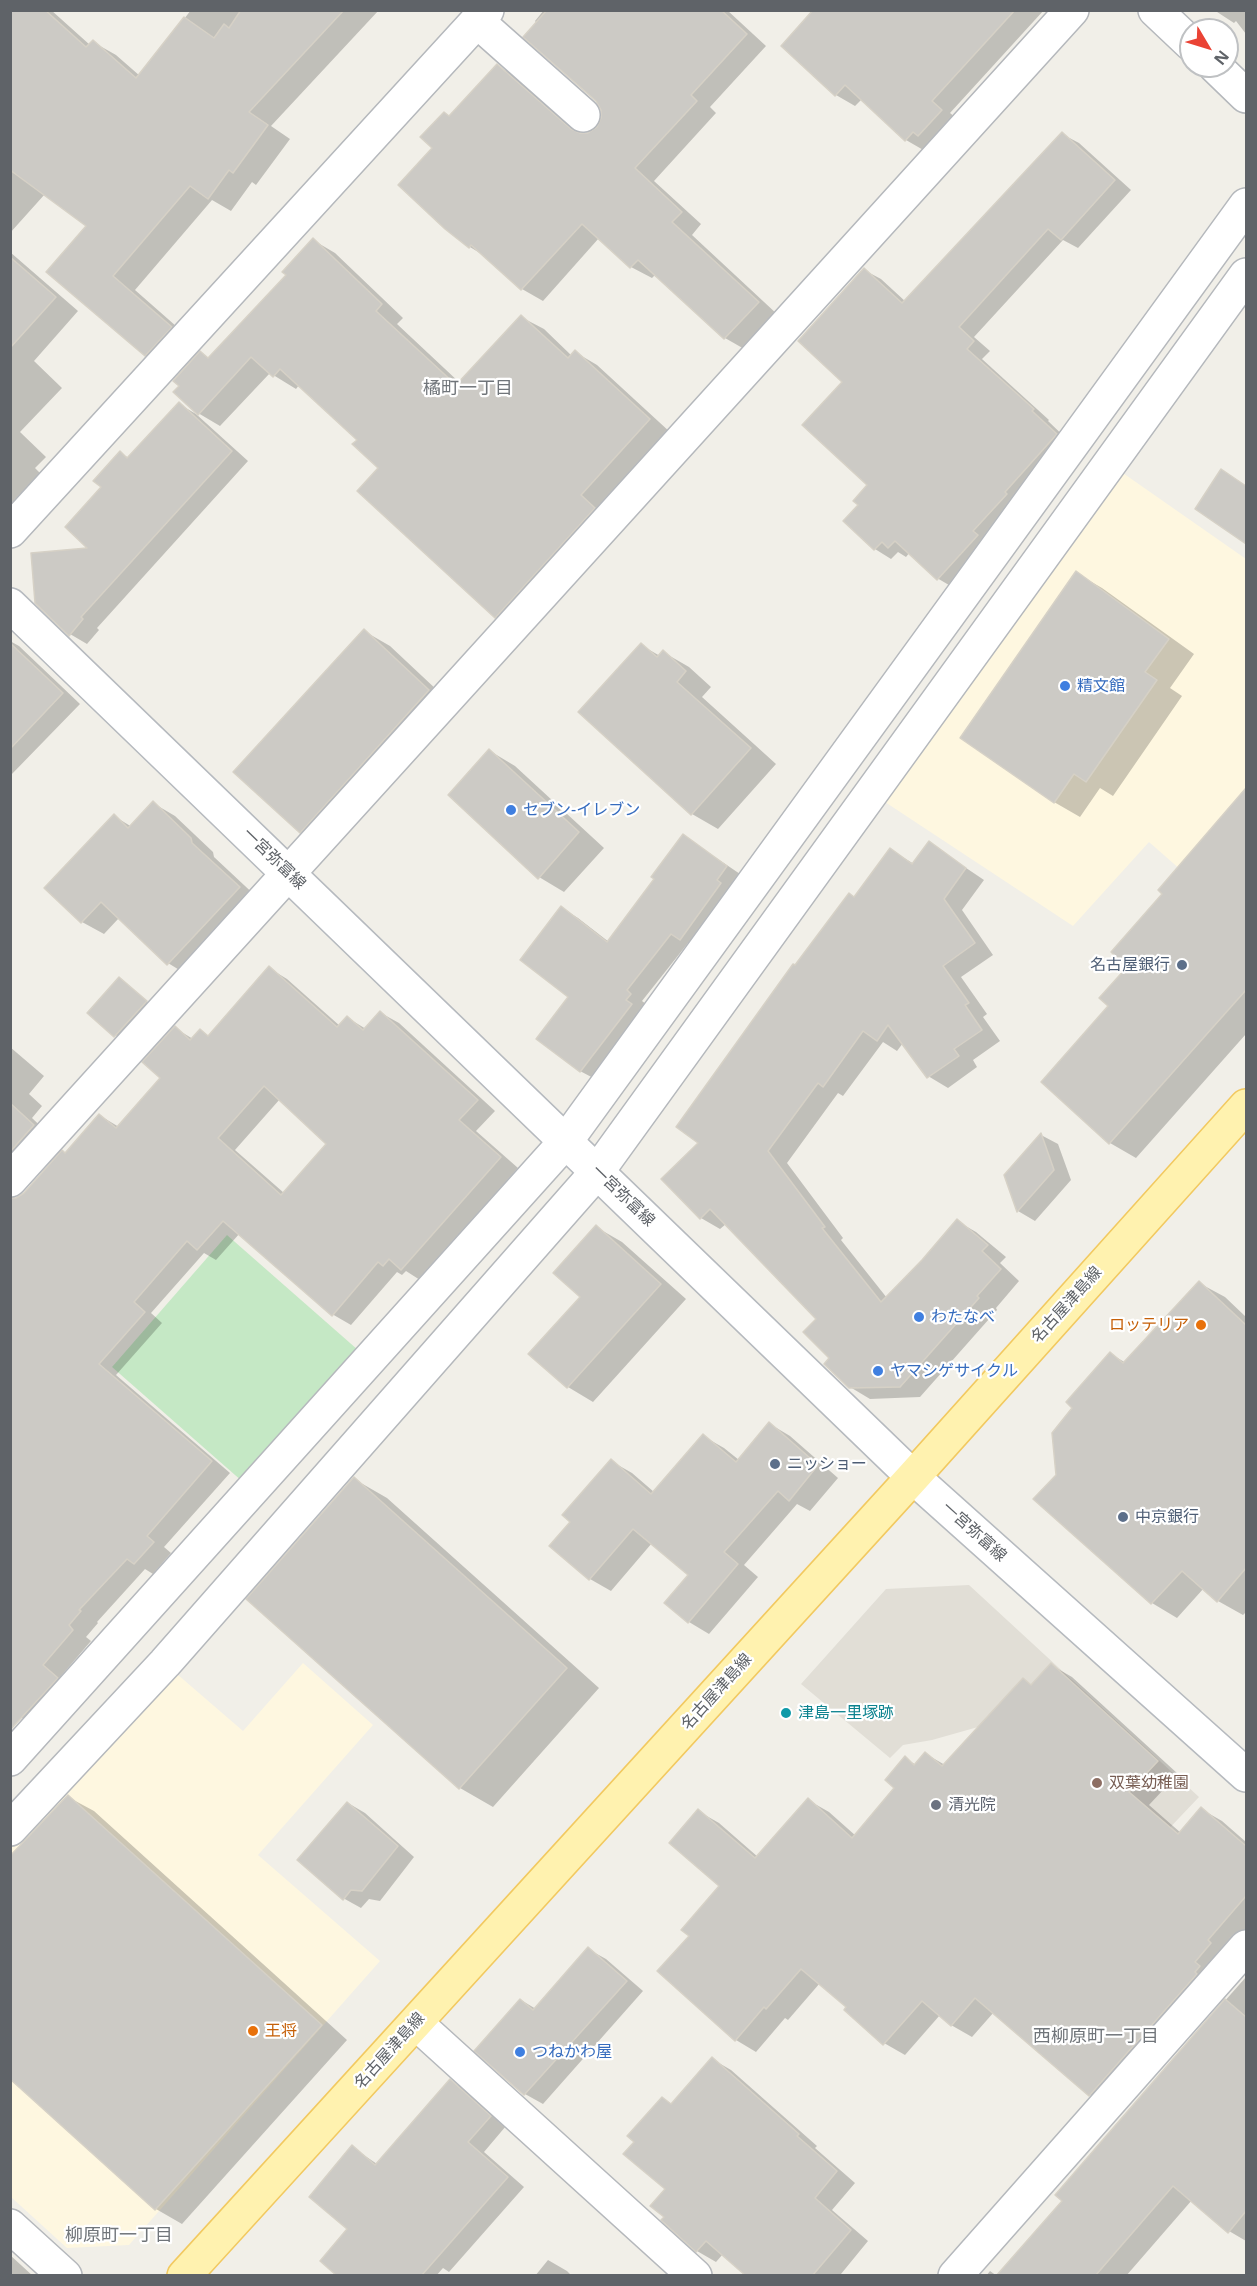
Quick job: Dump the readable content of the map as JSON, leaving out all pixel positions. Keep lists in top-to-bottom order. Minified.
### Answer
{"streets":{"main road":["名古屋津島線"],"street":["一宮弥富線"]},"crossings":[["一宮弥富線","名古屋津島線"]],"districts":["橘町一丁目","西柳原町一丁目","柳原町一丁目"],"places":["精文館","セブン-イレブン","名古屋銀行","わたなべ","ロッテリア","ヤマシゲサイクル","ニッショー","中京銀行","津島一里塚跡","双葉幼稚園","清光院","王将","つねかわ屋"],"north":"bottom right"}
